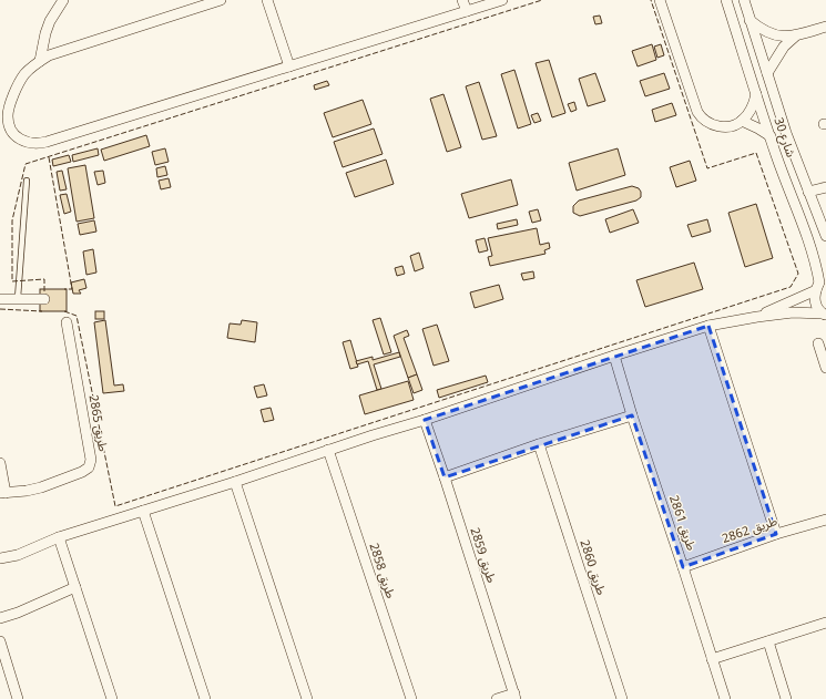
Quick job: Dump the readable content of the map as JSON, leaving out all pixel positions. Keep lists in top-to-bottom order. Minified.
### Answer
{"streets":{"street":["شارع 30","طريق 2865","طريق 2861","طريق 2862","طريق 2859","طريق 2860","طريق 2858"]},"crossings":[["طريق 2861","طريق 2862"]]}
